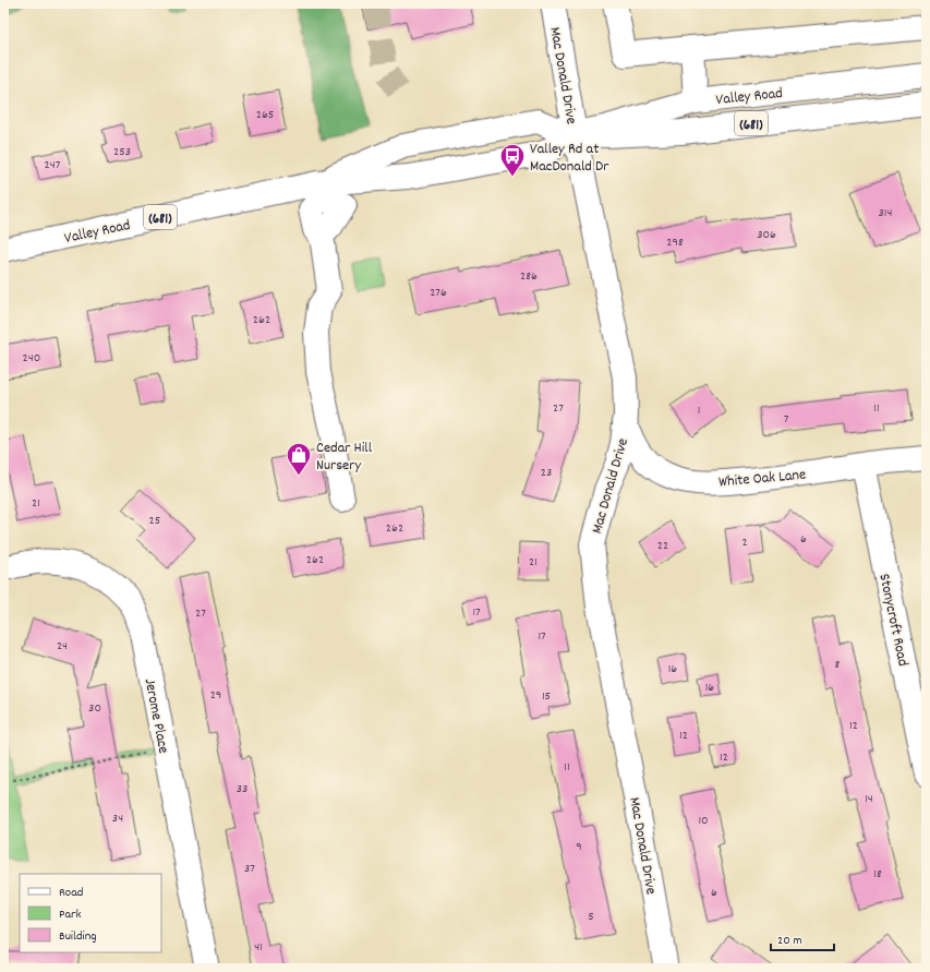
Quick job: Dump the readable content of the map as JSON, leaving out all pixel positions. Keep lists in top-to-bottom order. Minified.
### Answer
{"streets":{"street":["Mac Donald Drive","Valley Road","(681)","White Oak Lane","Stonycroft Road","Jerome Place"]},"crossings":[["Mac Donald Drive","Valley Road"],["Mac Donald Drive","White Oak Lane"],["White Oak Lane","Stonycroft Road"]],"places":{"bus stop":["Valley Rd at MacDonald Dr"],"shop":["Cedar Hill Nursery"]},"house_numbers":["265","253","247","314","306","298","286","276","262","240","27","11","1","7","23","21","25","262","6","2","22","262","21","17","27","17","24","8","16","16","29","15","30","12","12","12","11","33","14","34","10","9","37","18","6","5","41"],"legend":["Road","Park","Building"],"scale_bar":"20 m"}
